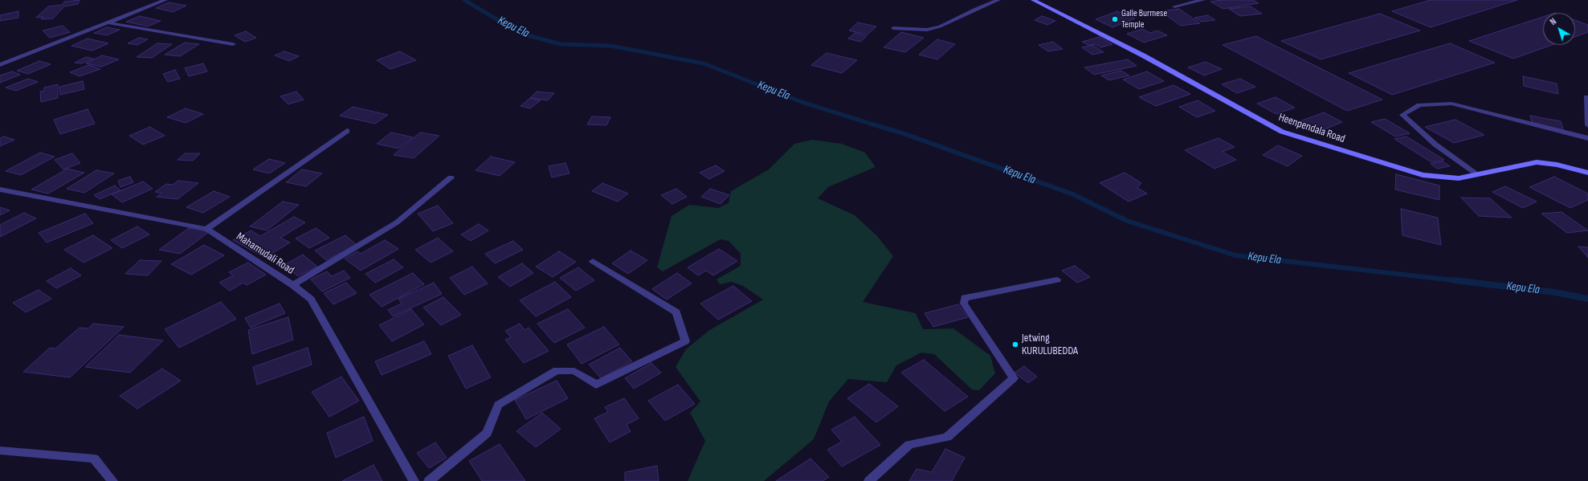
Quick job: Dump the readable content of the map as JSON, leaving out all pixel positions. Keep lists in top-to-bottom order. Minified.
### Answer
{"streets":{"street":["Heenpendala Road","Mahamudali Road"]},"water":["Kepu Ela"],"places":["Galle Burmese Temple","Jetwing KURULUBEDDA"],"north":"top left"}
